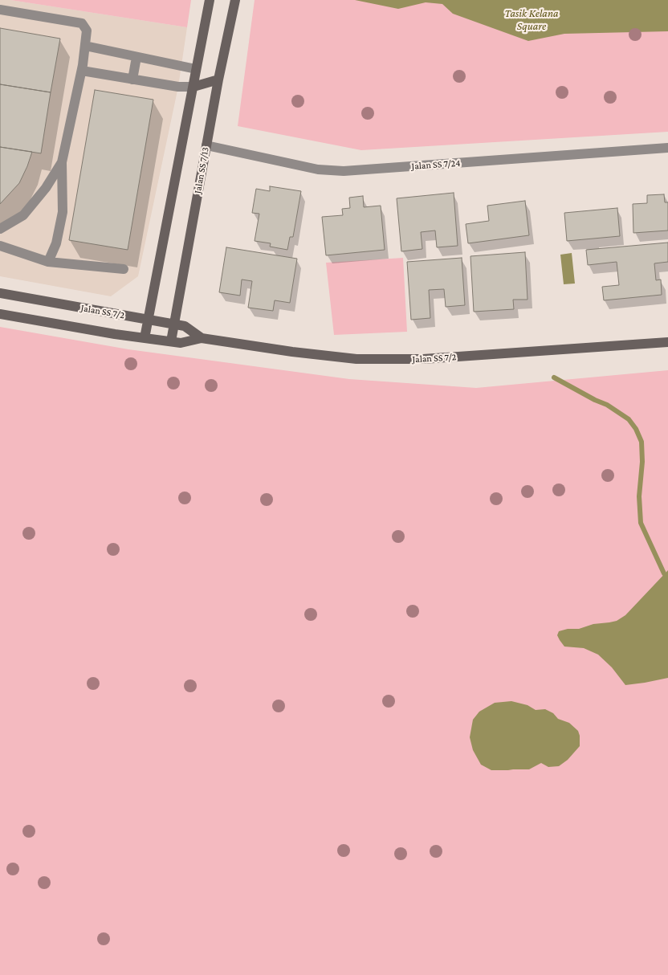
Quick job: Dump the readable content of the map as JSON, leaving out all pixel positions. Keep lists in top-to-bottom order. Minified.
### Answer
{"streets":{"street":["Jalan SS 7/24","Jalan SS 7/13","Jalan SS 7/2"]},"crossings":[["Jalan SS 7/24","Jalan SS 7/13"],["Jalan SS 7/13","Jalan SS 7/2"]],"water":["Tasik Kelana Square"]}
